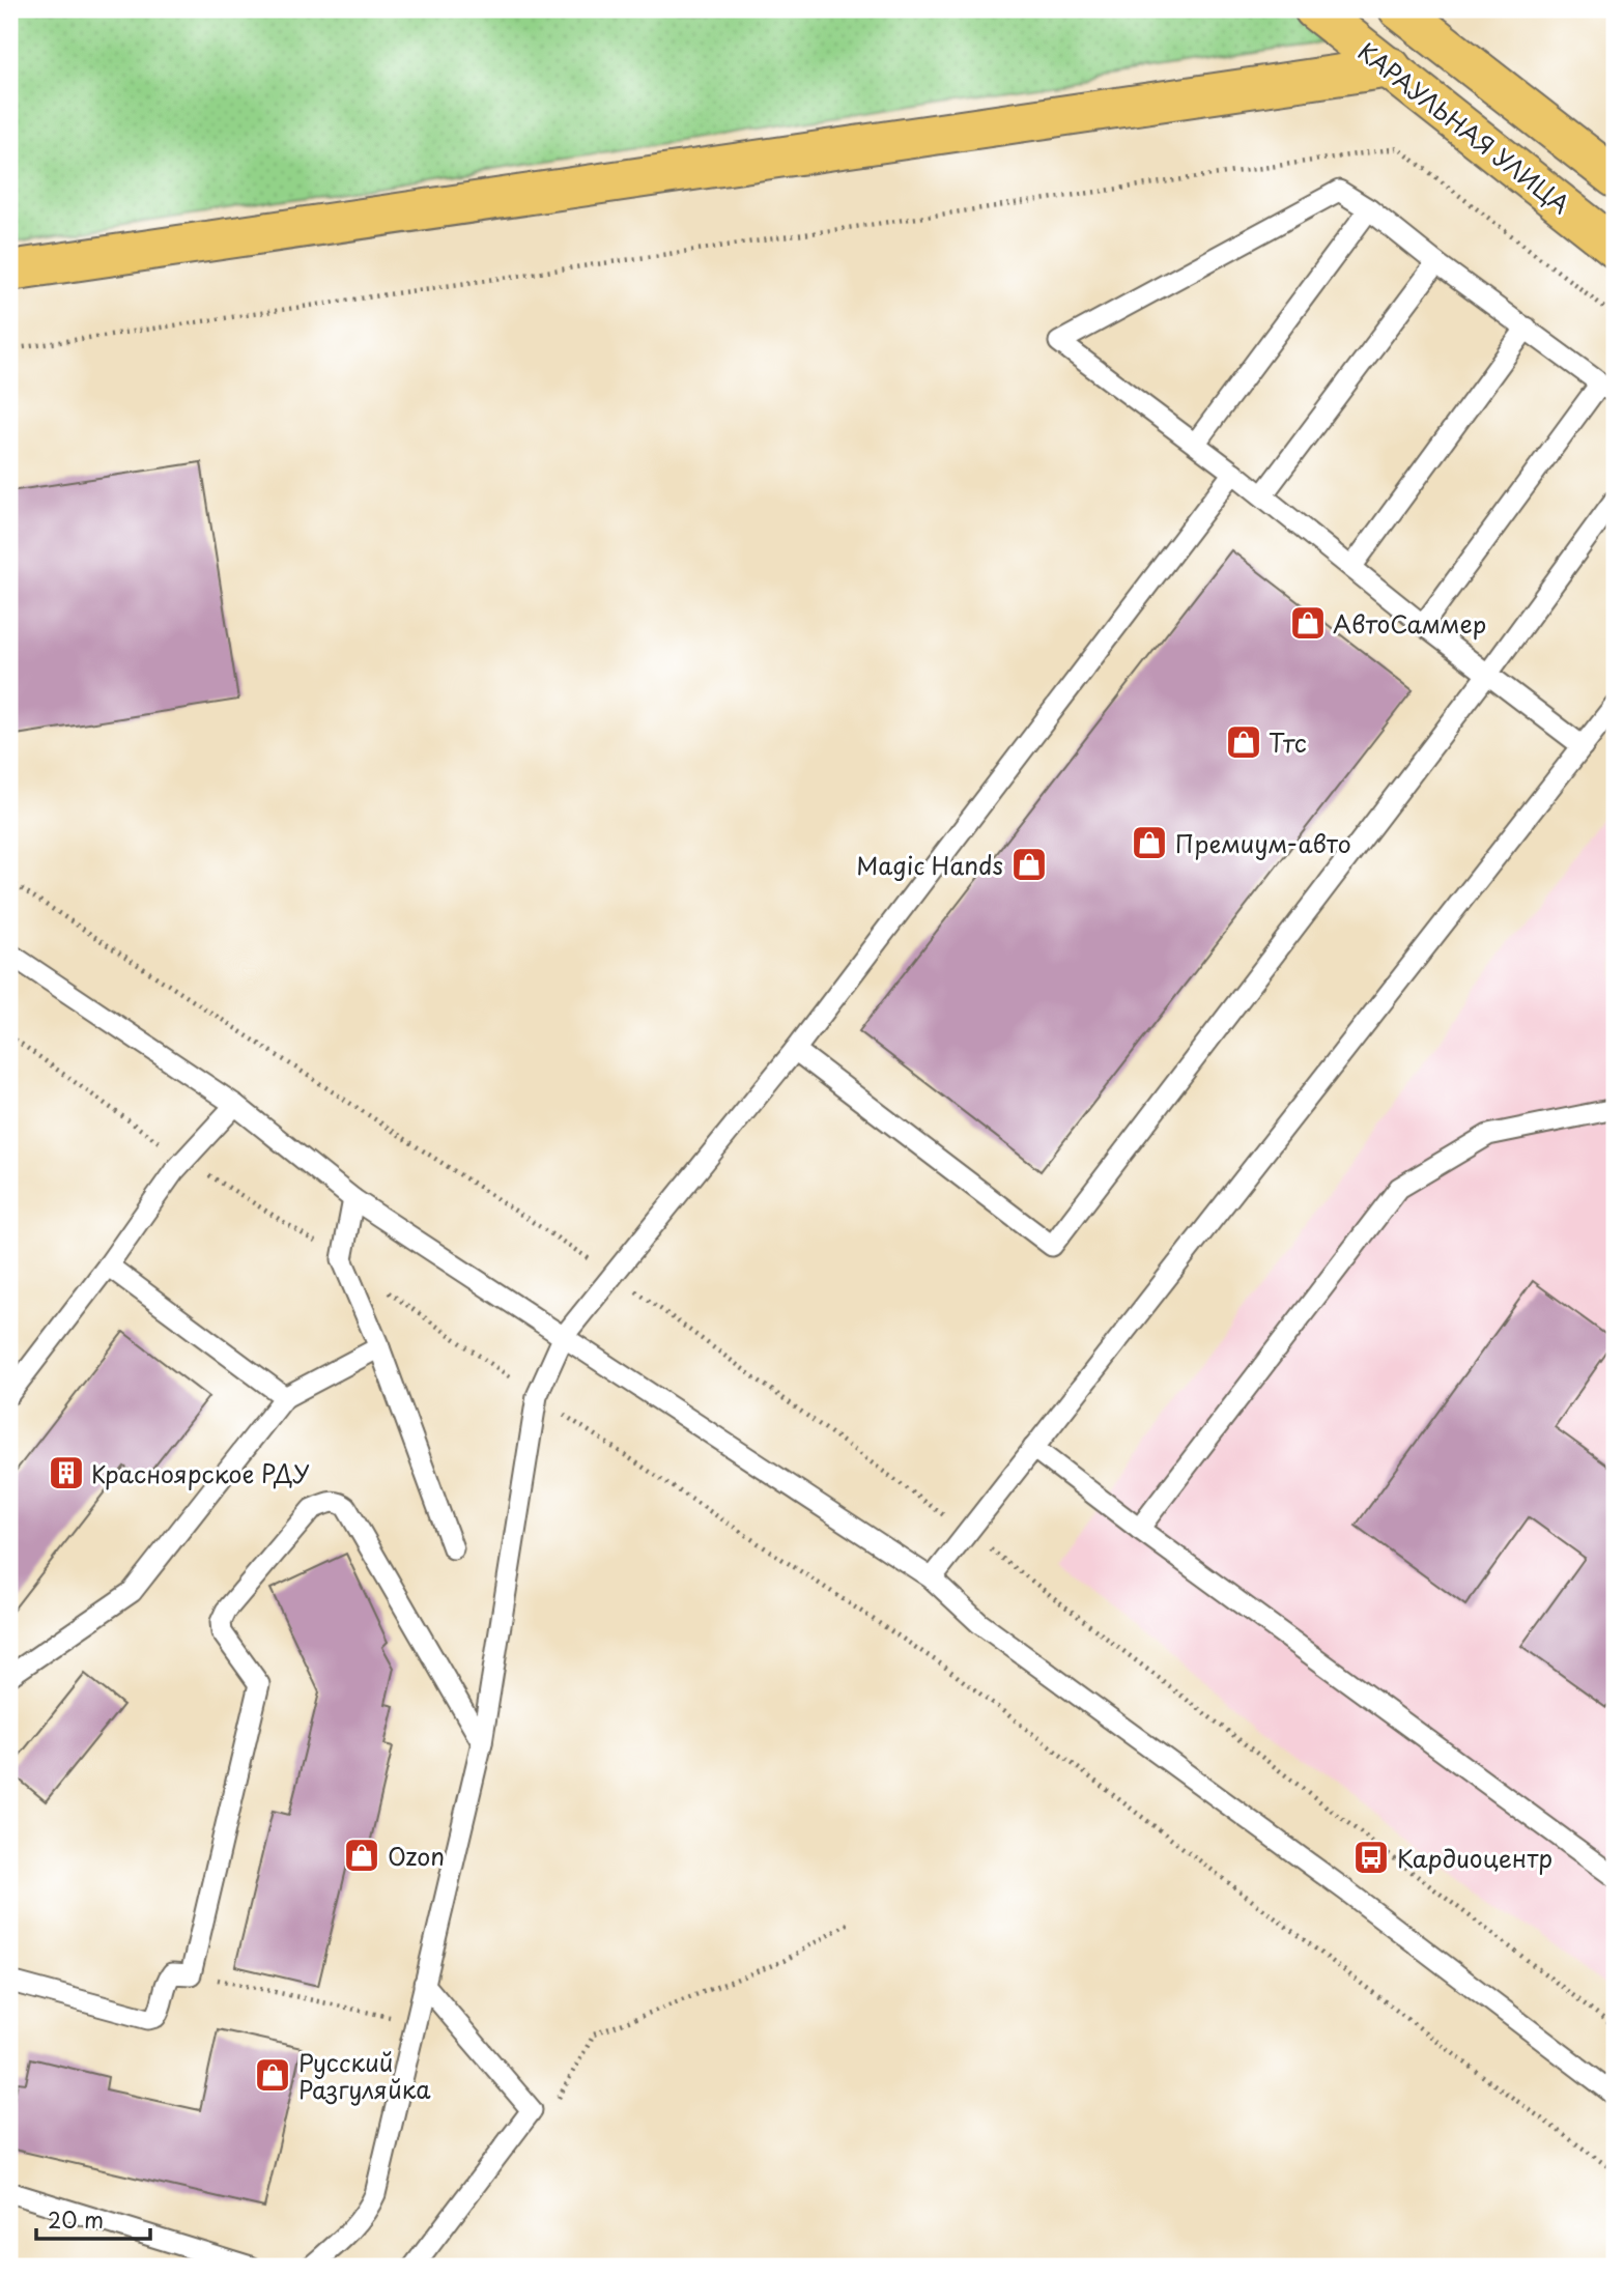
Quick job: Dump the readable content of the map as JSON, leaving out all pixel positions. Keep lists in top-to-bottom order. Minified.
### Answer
{"streets":{"main road":["КАРАУЛЬНАЯ УЛИЦА"]},"places":{"shop":["АвтоСаммер","Ттс","Премиум-авто","Magic Hands","Ozon","Русский Разгуляйка"],"building":["Красноярское РДУ"],"bus stop":["Кардиоцентр"]},"scale_bar":"20 m"}
